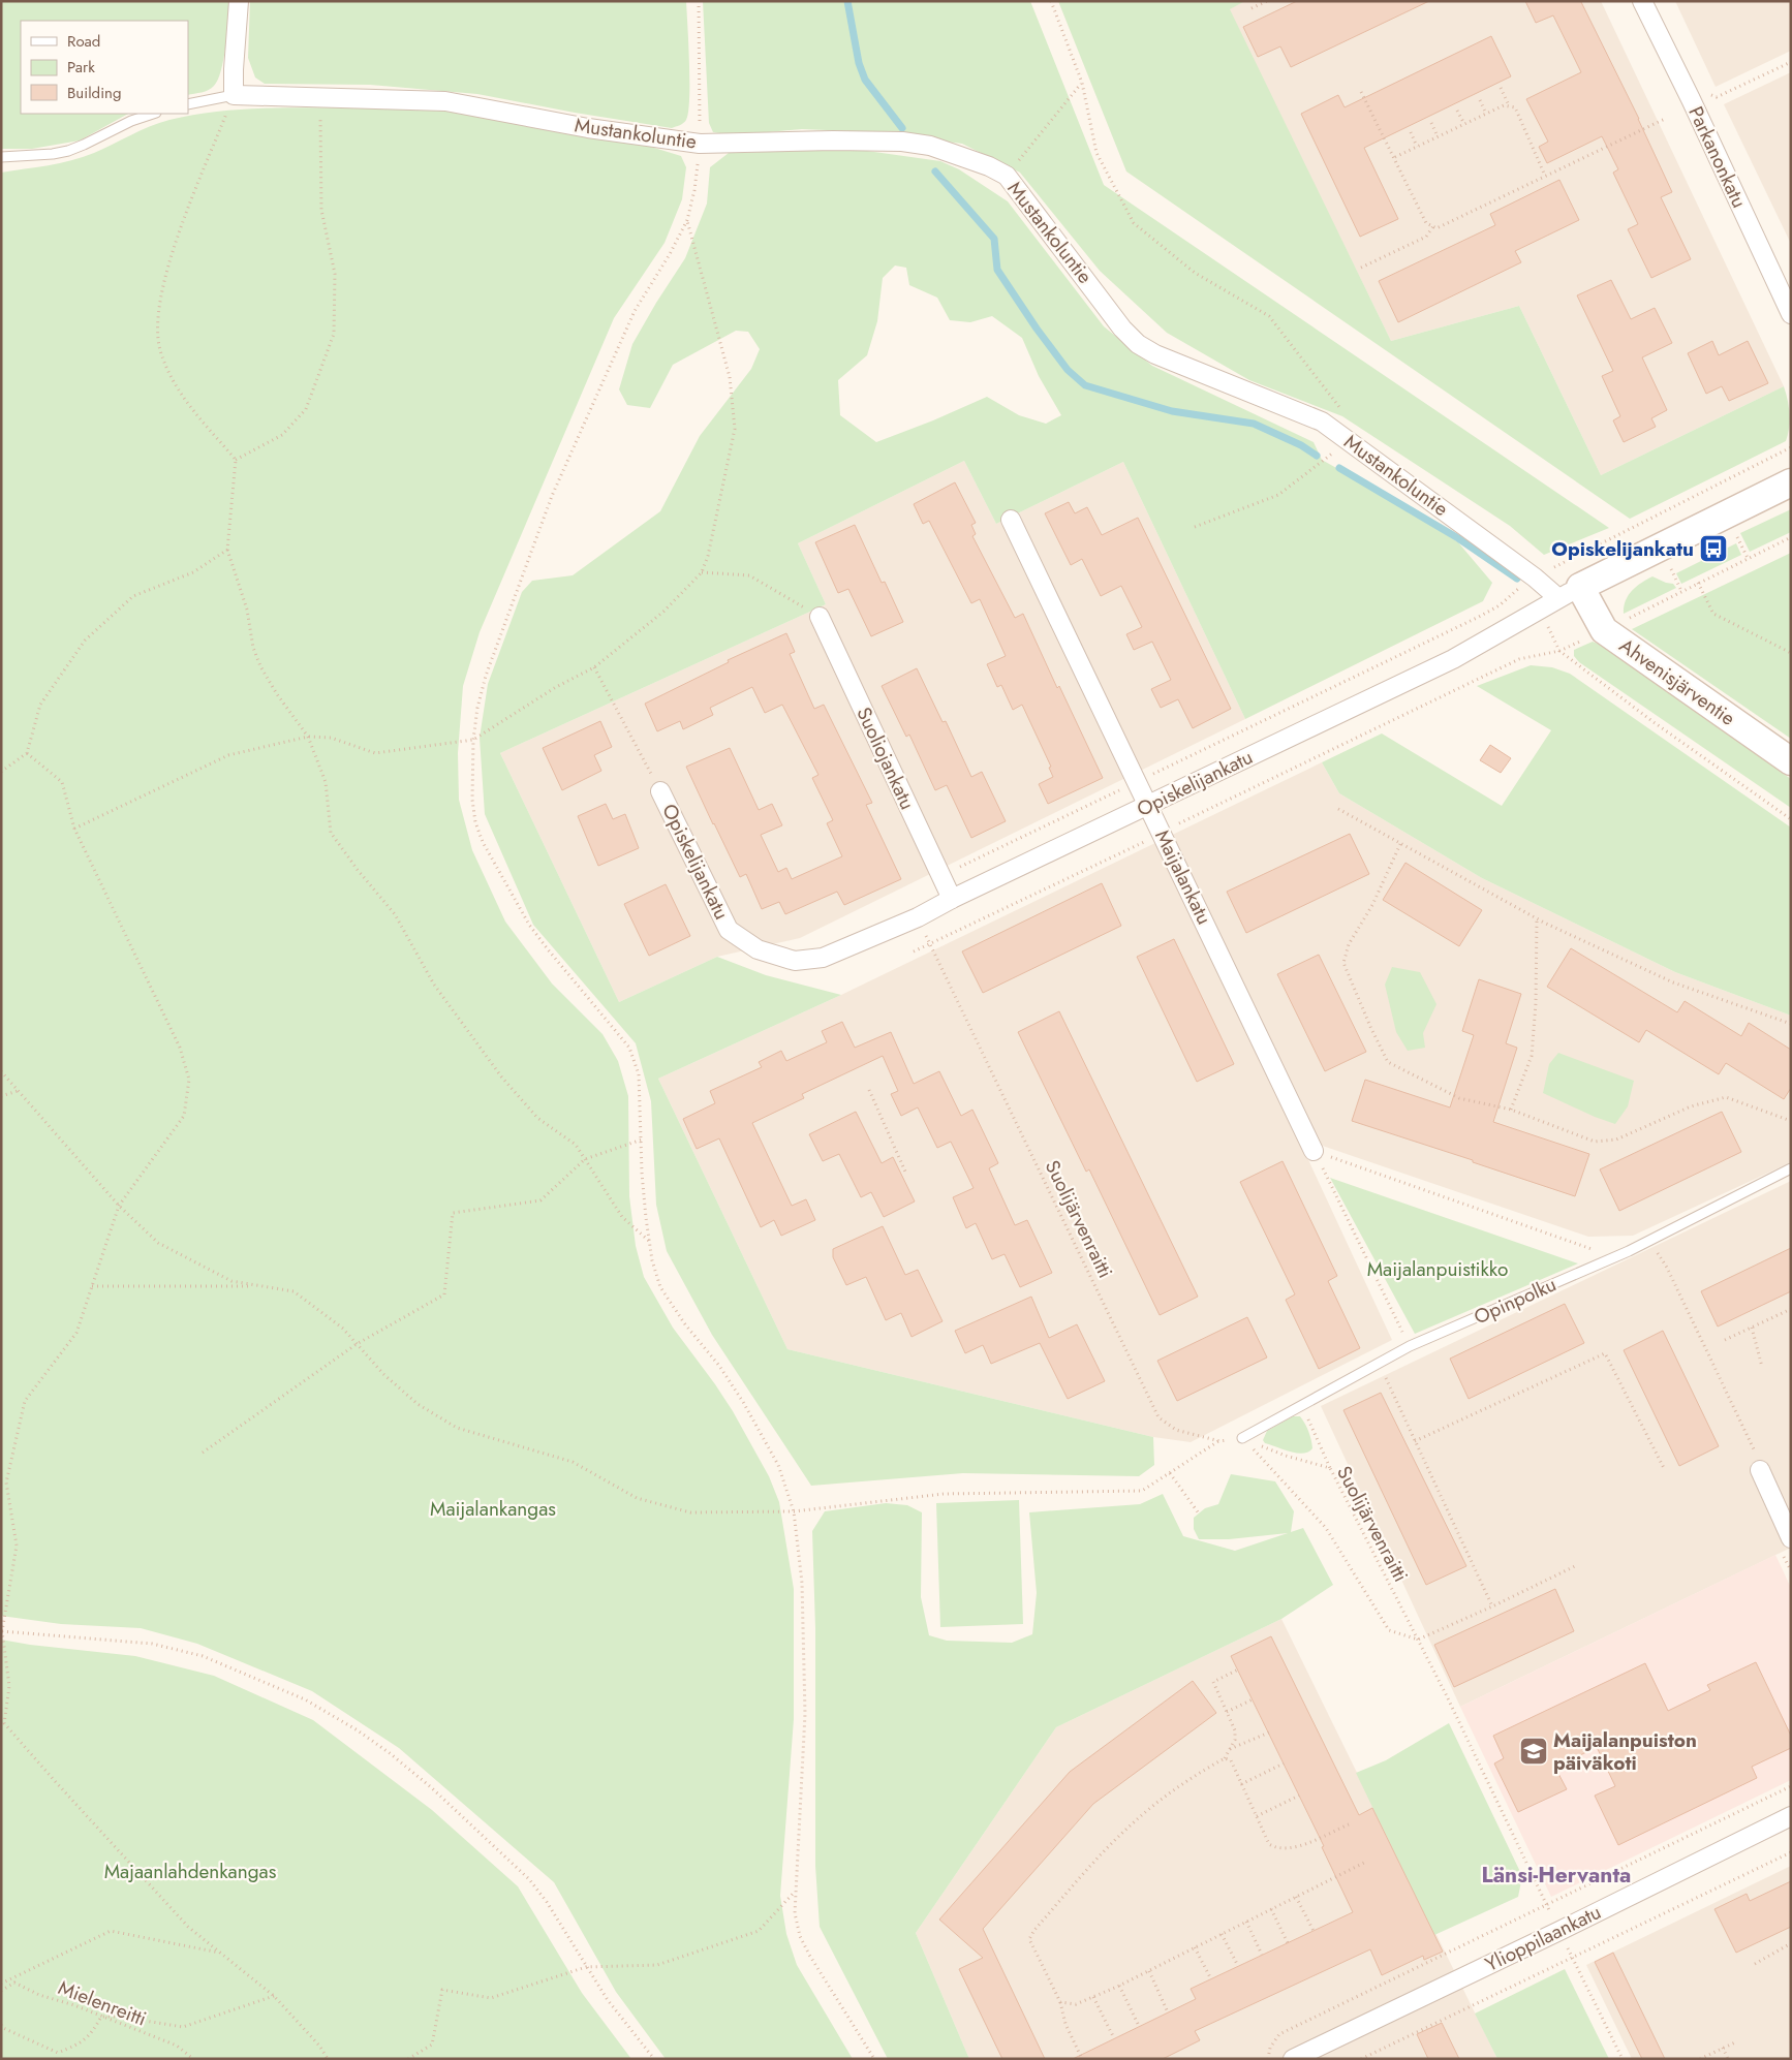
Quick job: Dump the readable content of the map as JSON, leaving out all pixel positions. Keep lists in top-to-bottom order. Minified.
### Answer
{"streets":{"main road":["Ahvenisjärventie","Opiskelijankatu"],"street":["Mustankoluntie","Parkanonkatu","Suoliojankatu","Maijalankatu","Ylioppilaankatu"],"lane":["Opinpolku"],"path":["Suolijärvenraitti","Mielenreitti"]},"crossings":[["Mustankoluntie","Ahvenisjärventie"],["Mustankoluntie","Opiskelijankatu"],["Ahvenisjärventie","Opiskelijankatu"],["Suoliojankatu","Opiskelijankatu"],["Opiskelijankatu","Maijalankatu"],["Opiskelijankatu","Suolijärvenraitti"],["Suolijärvenraitti","Opinpolku"],["Suolijärvenraitti","Ylioppilaankatu"]],"districts":["Länsi-Hervanta"],"parks":["Maijalanpuistikko","Maijalankangas","Majaanlahdenkangas"],"places":{"bus stop":["Opiskelijankatu"],"school or university":["Maijalanpuiston päiväkoti"]},"legend":["Road","Park","Building"]}
